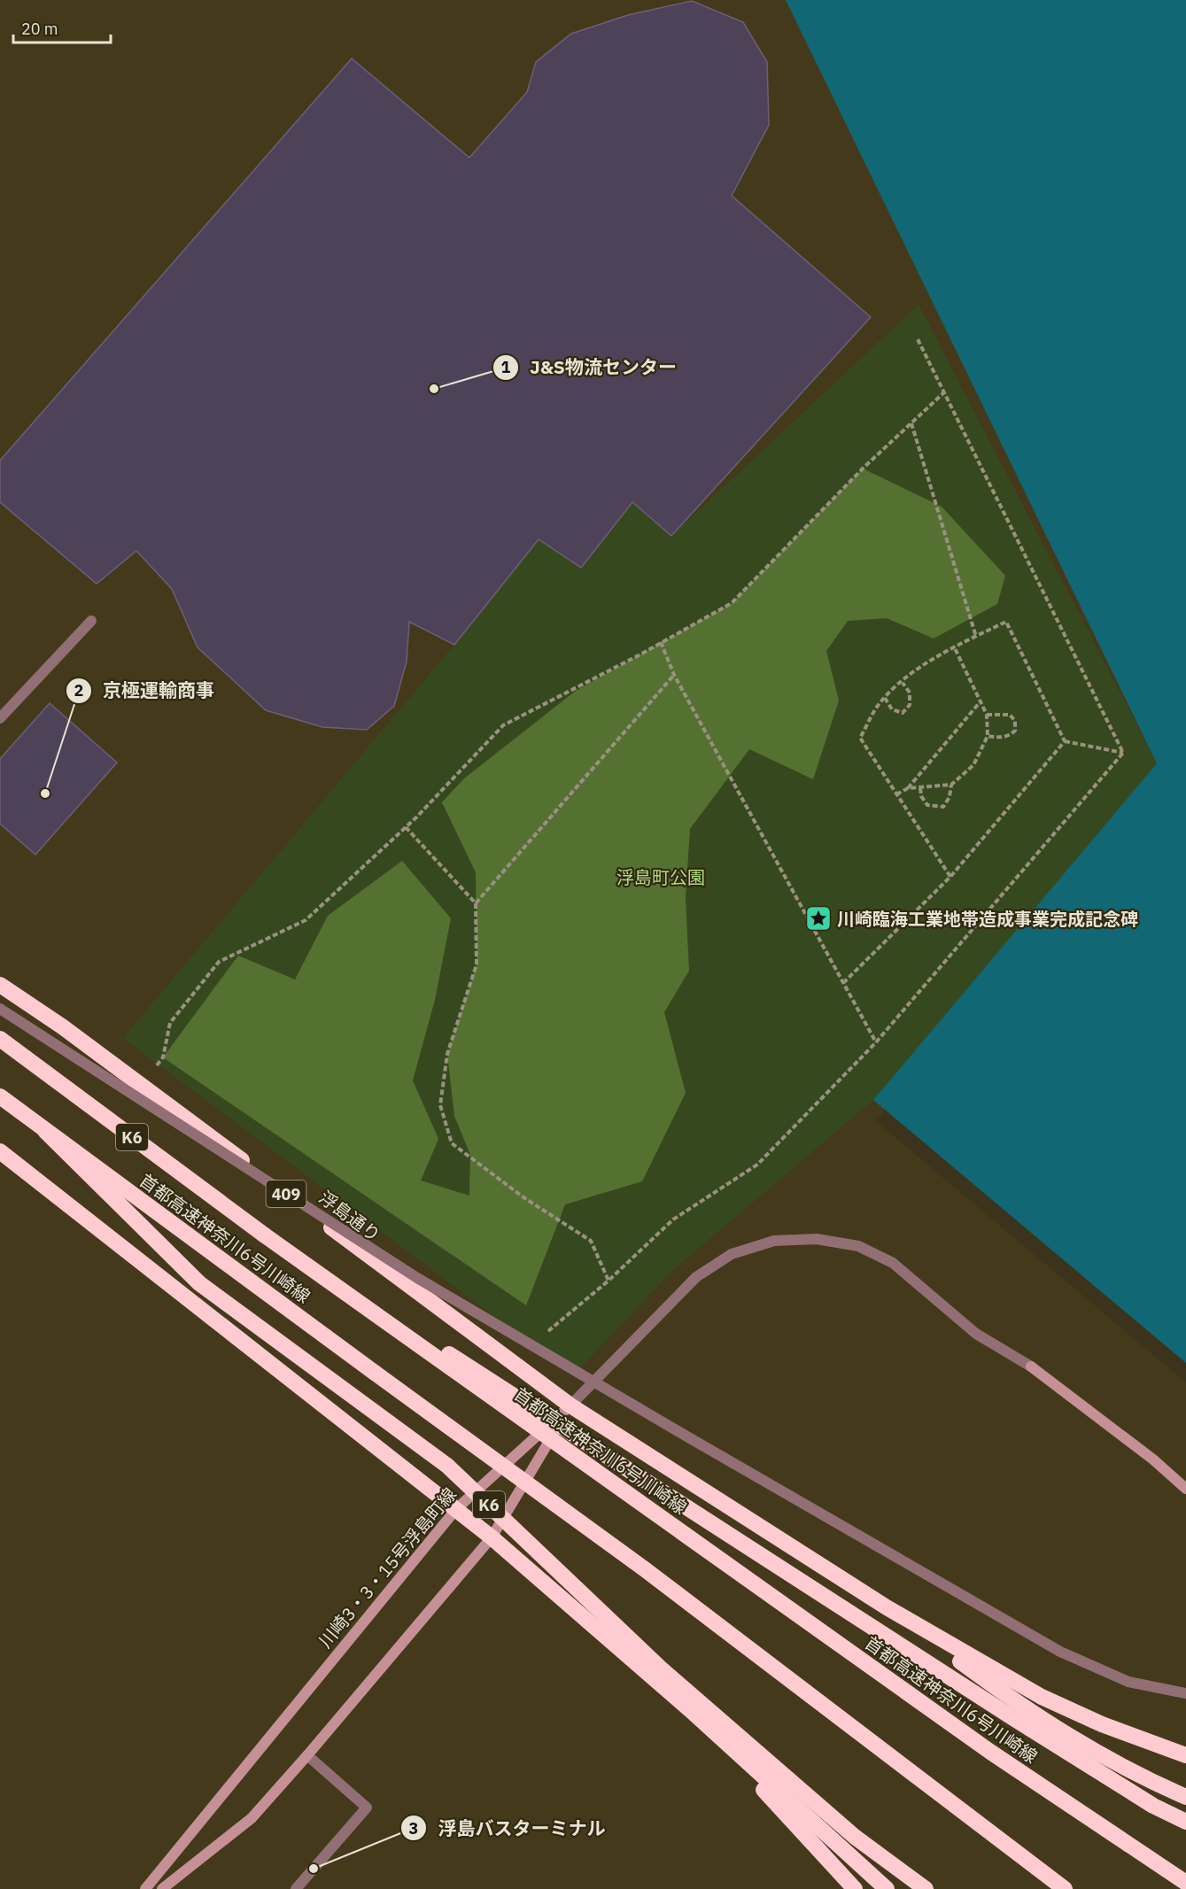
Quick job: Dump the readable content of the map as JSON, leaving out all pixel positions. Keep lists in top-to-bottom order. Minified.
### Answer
{"streets":{"highway":["K6","409","浮島通り","首都高速神奈川6号川崎線"],"street":["川崎3・3・15号浮島町線"]},"crossings":[["K6","首都高速神奈川6号川崎線"],["浮島通り","川崎3・3・15号浮島町線"]],"parks":["浮島町公園"],"places":{"other":["J&S物流センター","京極運輸商事","浮島バスターミナル"],"place":["川崎臨海工業地帯造成事業完成記念碑"]},"scale_bar":"20 m"}
